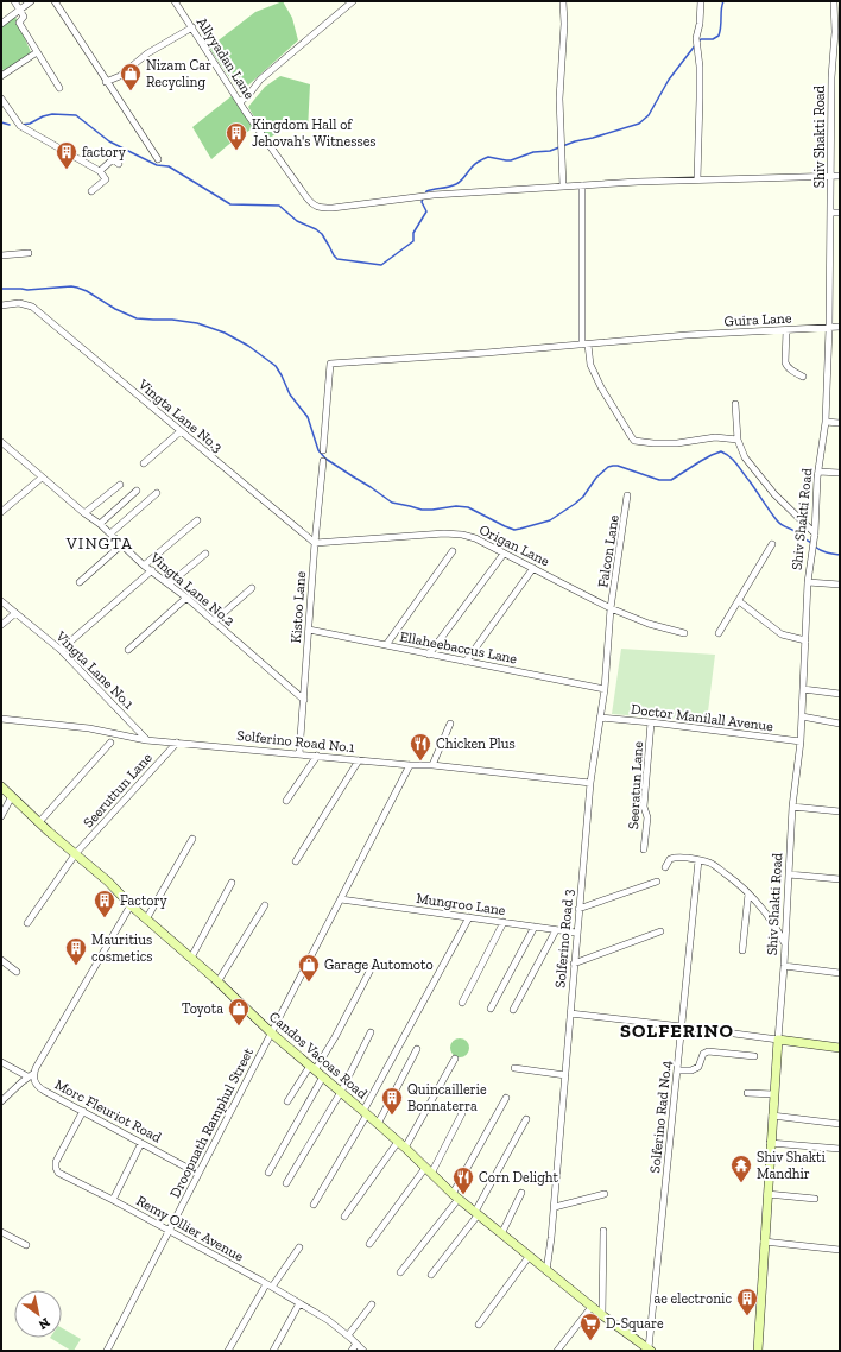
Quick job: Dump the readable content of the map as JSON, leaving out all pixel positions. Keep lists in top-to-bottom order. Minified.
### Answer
{"streets":{"main road":["Candos Vacoas Road"],"street":["Allyyadan Lane","Shiv Shakti Road","Guira Lane","Vingta Lane No.3","Origan Lane","Falcon Lane","Vingta Lane No.2","Kistoo Lane","Ellaheebaccus Lane","Vingta Lane No.1","Doctor Manilall Avenue","Solferino Road No.1","Seeratun Lane","Seeruttun Lane","Mungroo Lane","Solferino Road 3","Morc Fleuriot Road","Solferino Rad No.4","Droopnath Ramphul Street","Remy Ollier Avenue"]},"crossings":[["Shiv Shakti Road","Guira Lane"],["Shiv Shakti Road","Doctor Manilall Avenue"],["Vingta Lane No.3","Origan Lane"],["Vingta Lane No.3","Kistoo Lane"],["Origan Lane","Falcon Lane"],["Origan Lane","Kistoo Lane"],["Origan Lane","Solferino Road 3"],["Falcon Lane","Solferino Road 3"],["Vingta Lane No.2","Kistoo Lane"],["Kistoo Lane","Ellaheebaccus Lane"],["Kistoo Lane","Solferino Road No.1"],["Ellaheebaccus Lane","Solferino Road 3"],["Vingta Lane No.1","Solferino Road No.1"],["Doctor Manilall Avenue","Seeratun Lane"],["Doctor Manilall Avenue","Solferino Road 3"],["Solferino Road No.1","Seeruttun Lane"],["Solferino Road No.1","Solferino Road 3"],["Solferino Road No.1","Droopnath Ramphul Street"],["Seeruttun Lane","Candos Vacoas Road"],["Mungroo Lane","Solferino Road 3"],["Mungroo Lane","Droopnath Ramphul Street"],["Solferino Road 3","Candos Vacoas Road"],["Candos Vacoas Road","Solferino Rad No.4"],["Candos Vacoas Road","Droopnath Ramphul Street"],["Morc Fleuriot Road","Droopnath Ramphul Street"],["Morc Fleuriot Road","Remy Ollier Avenue"],["Droopnath Ramphul Street","Remy Ollier Avenue"]],"districts":["VINGTA","SOLFERINO"],"places":{"shop":["Nizam Car Recycling","Garage Automoto","Toyota"],"building":["Kingdom Hall of Jehovah's Witnesses","factory","Factory","Mauritius cosmetics","Quincaillerie Bonnaterra","ae electronic"],"restaurant":["Chicken Plus","Corn Delight"],"temple":["Shiv Shakti Mandhir"],"supermarket":["D-Square"]},"north":"bottom right"}
